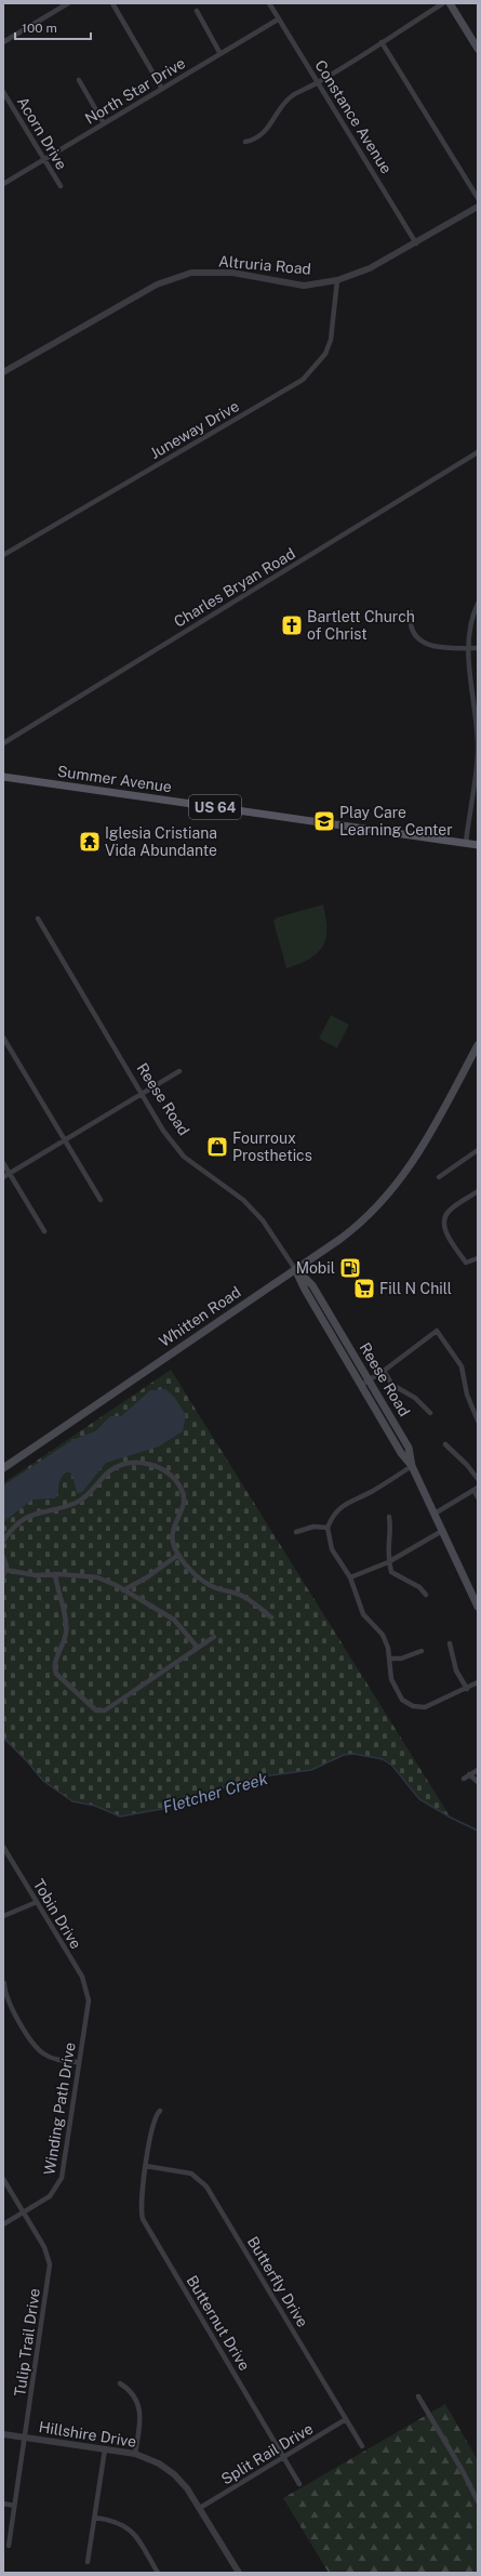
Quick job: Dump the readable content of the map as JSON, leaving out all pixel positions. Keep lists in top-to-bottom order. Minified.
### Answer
{"streets":{"main road":["Summer Avenue","US 64","Reese Road","Whitten Road"],"street":["North Star Drive","Constance Avenue","Acorn Drive","Altruria Road","Juneway Drive","Charles Bryan Road","Tobin Drive","Winding Path Drive","Butterfly Drive","Butternut Drive","Tulip Trail Drive","Hillshire Drive","Split Rail Drive"]},"crossings":[["North Star Drive","Constance Avenue"],["North Star Drive","Acorn Drive"],["Constance Avenue","Altruria Road"],["Altruria Road","Juneway Drive"],["Reese Road","Whitten Road"],["Tobin Drive","Winding Path Drive"],["Winding Path Drive","Tulip Trail Drive"],["Butterfly Drive","Butternut Drive"],["Butterfly Drive","Split Rail Drive"],["Butternut Drive","Split Rail Drive"],["Tulip Trail Drive","Hillshire Drive"],["Hillshire Drive","Split Rail Drive"]],"water":["Fletcher Creek"],"places":{"church":["Bartlett Church of Christ"],"school or university":["Play Care Learning Center"],"temple":["Iglesia Cristiana Vida Abundante"],"shop":["Fourroux Prosthetics"],"fuel station":["Mobil"],"supermarket":["Fill N Chill"]},"scale_bar":"100 m"}
